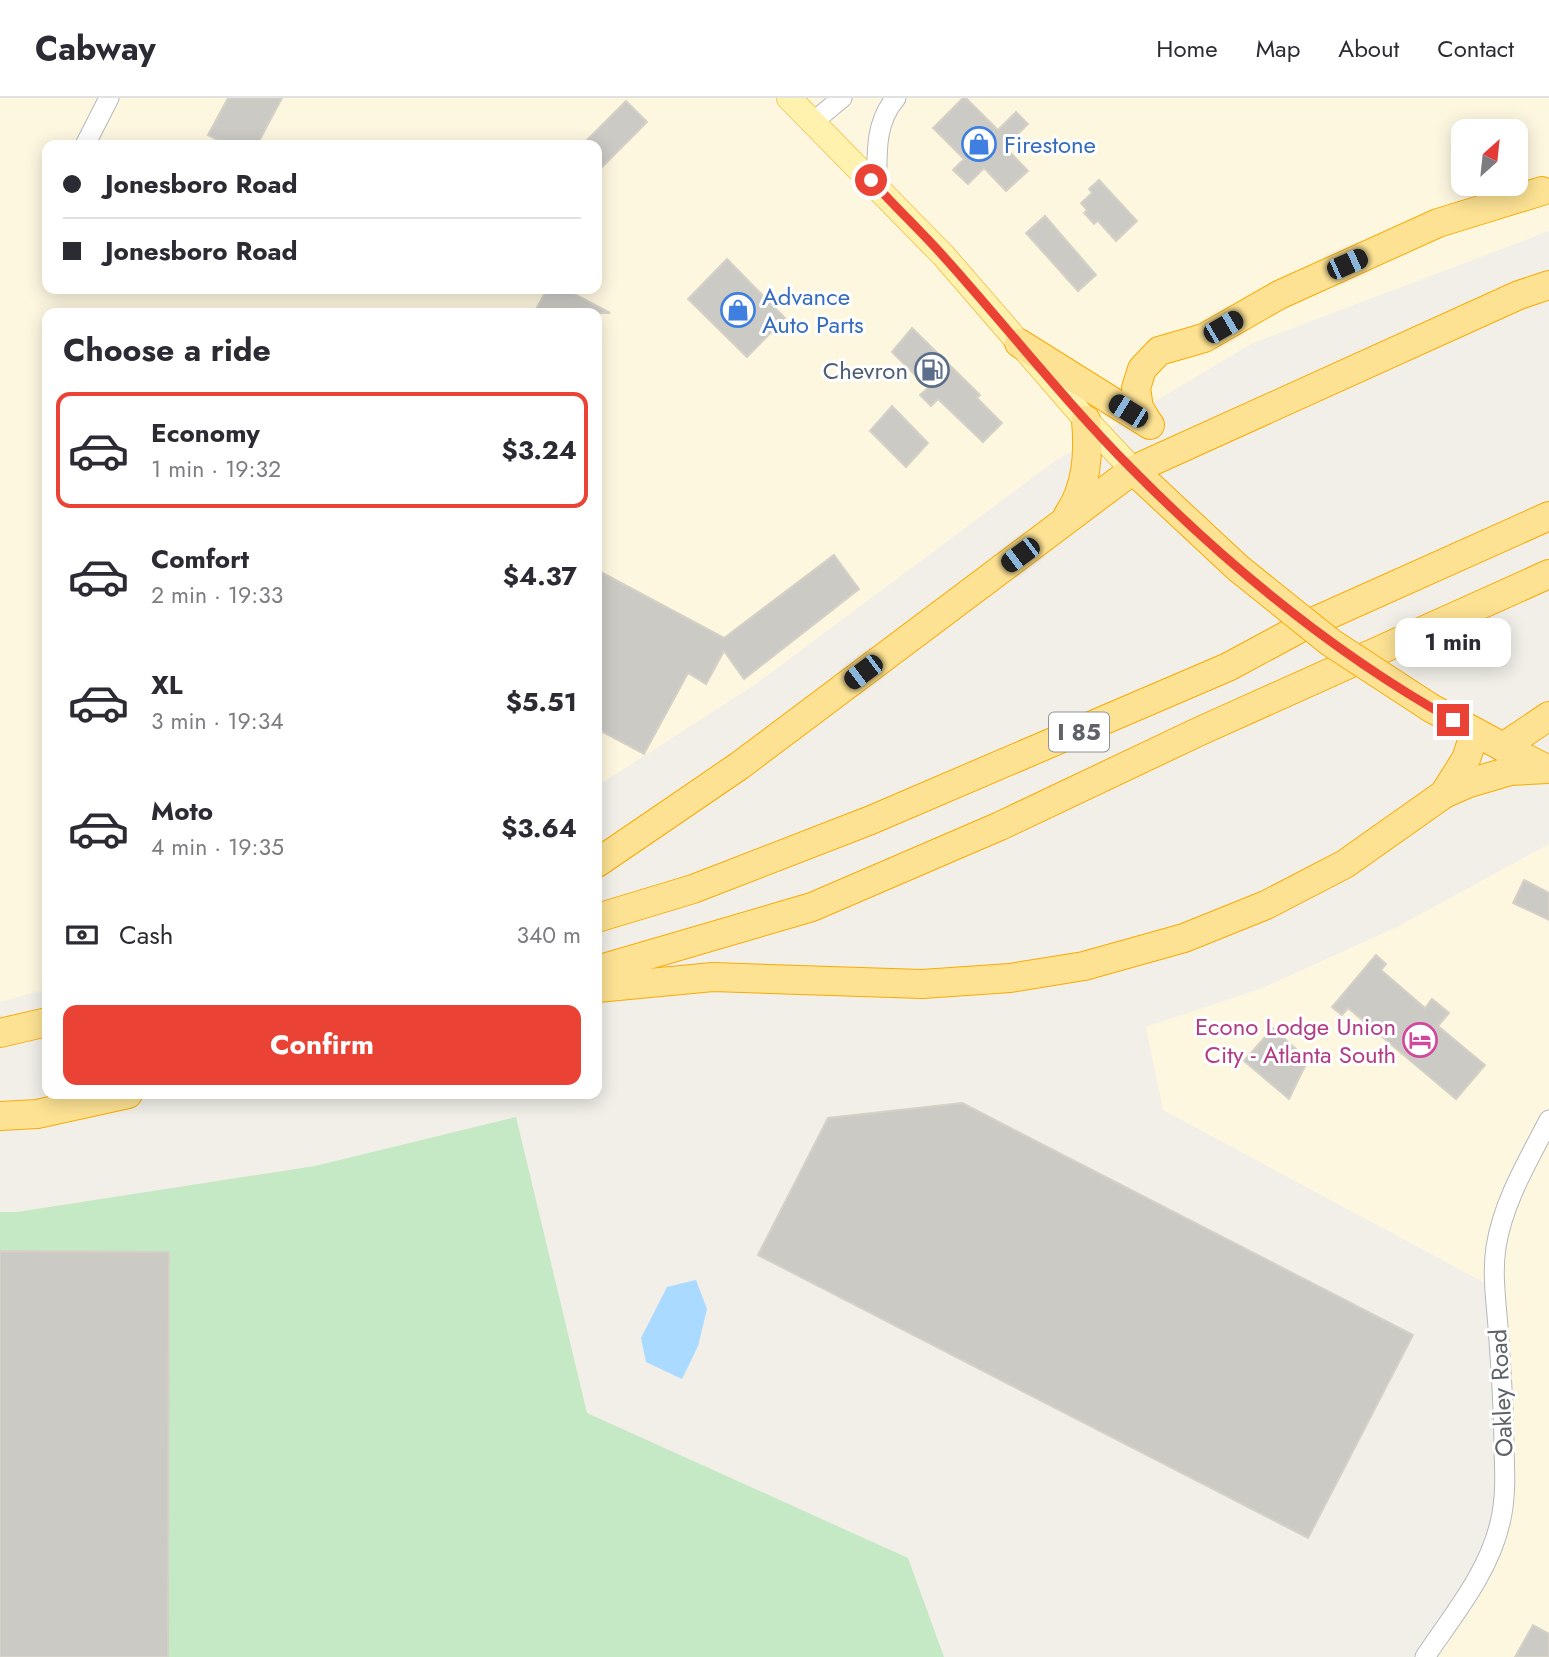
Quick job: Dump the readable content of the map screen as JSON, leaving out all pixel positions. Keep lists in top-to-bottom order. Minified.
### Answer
{"streets":{"highway":["I 85"],"street":["Oakley Road"]},"places":{"shop":["Firestone","Advance Auto Parts"],"fuel station":["Chevron"],"hotel":["Econo Lodge Union City - Atlanta South"]},"north":"top right","page":{"header":"Cabway","nav":["Home","Map","About","Contact"],"banner":["Jonesboro Road","Jonesboro Road"],"heading":"Choose a ride","list":[{"name":"Economy","note":"1 min · 19:32","value":"$3.24"},{"name":"Comfort","note":"2 min · 19:33","value":"$4.37"},{"name":"XL","note":"3 min · 19:34","value":"$5.51"},{"name":"Moto","note":"4 min · 19:35","value":"$3.64"}],"bubble":"1 min","pay":["Cash","340 m"],"buttons":"Confirm"}}
